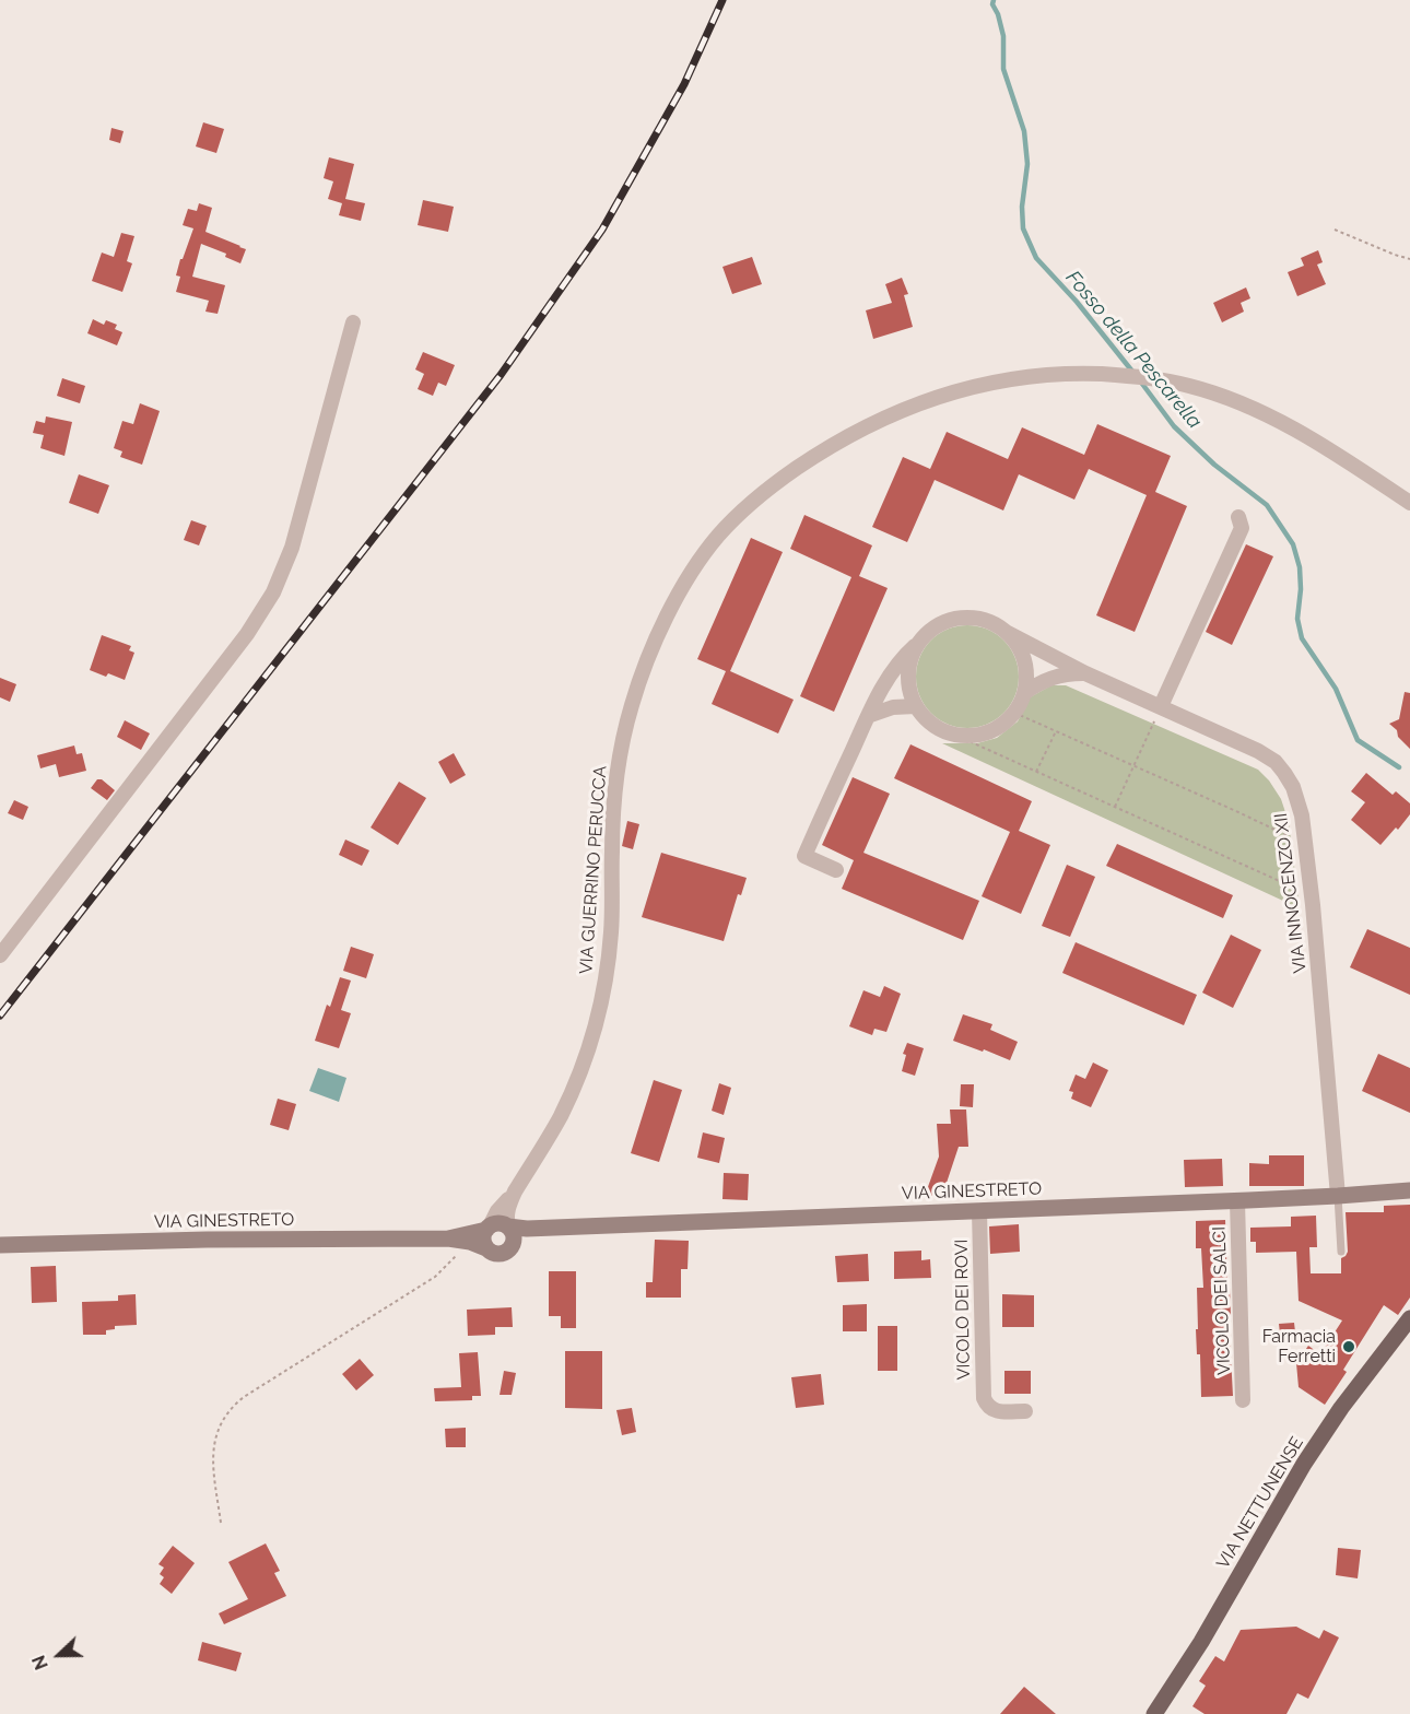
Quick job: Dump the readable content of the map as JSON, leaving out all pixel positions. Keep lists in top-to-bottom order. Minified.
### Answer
{"streets":{"main road":["VIA NETTUNENSE"],"street":["VIA GUERRINO PERUCCA","VIA INNOCENZO XII","VIA GINESTRETO","VICOLO DEI SALCI","VICOLO DEI ROVI"]},"crossings":[["VIA GUERRINO PERUCCA","VIA GINESTRETO"],["VIA INNOCENZO XII","VIA GINESTRETO"],["VIA GINESTRETO","VICOLO DEI SALCI"],["VIA GINESTRETO","VICOLO DEI ROVI"]],"water":["Fosso della Pescarella"],"places":["Farmacia Ferretti"],"north":"left"}
